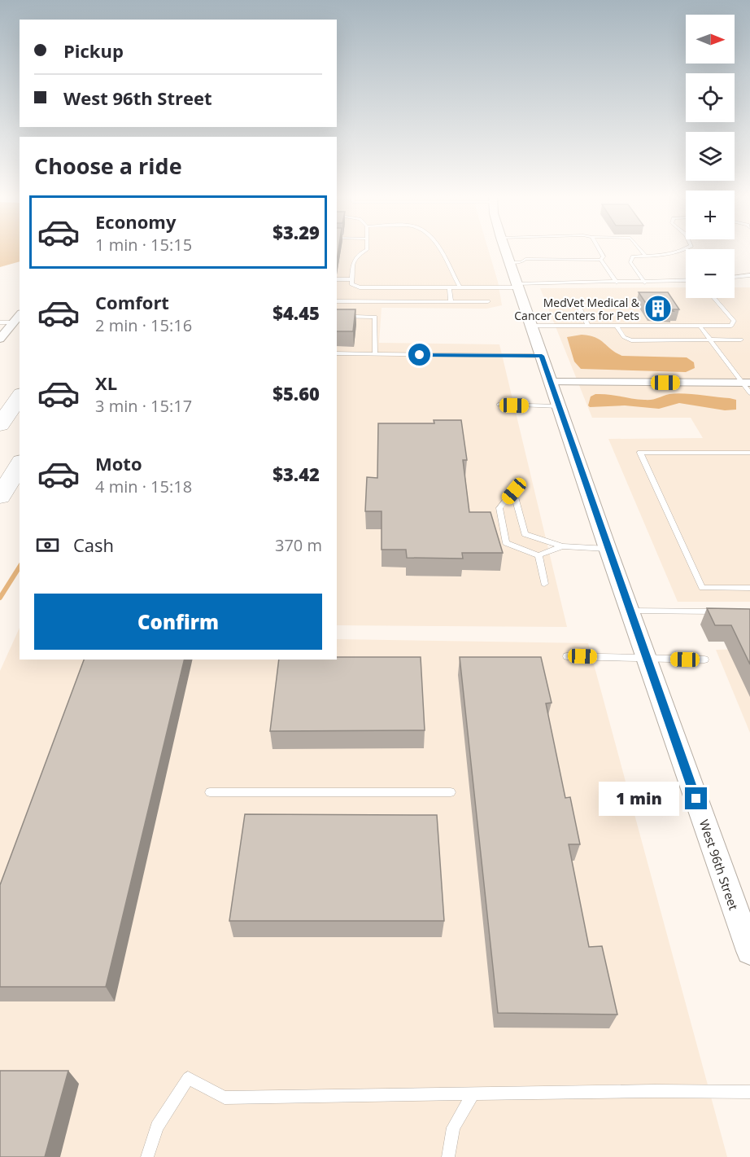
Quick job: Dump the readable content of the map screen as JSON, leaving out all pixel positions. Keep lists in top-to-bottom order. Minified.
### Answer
{"streets":{"street":["West 96th Street"]},"places":{"building":["MedVet Medical & Cancer Centers for Pets"]},"north":"right","page":{"map_buttons":["+","−"],"banner":["Pickup","West 96th Street"],"heading":"Choose a ride","list":[{"name":"Economy","note":"1 min · 15:15","value":"$3.29"},{"name":"Comfort","note":"2 min · 15:16","value":"$4.45"},{"name":"XL","note":"3 min · 15:17","value":"$5.60"},{"name":"Moto","note":"4 min · 15:18","value":"$3.42"}],"pay":["Cash","370 m"],"buttons":"Confirm","bubble":"1 min"}}
